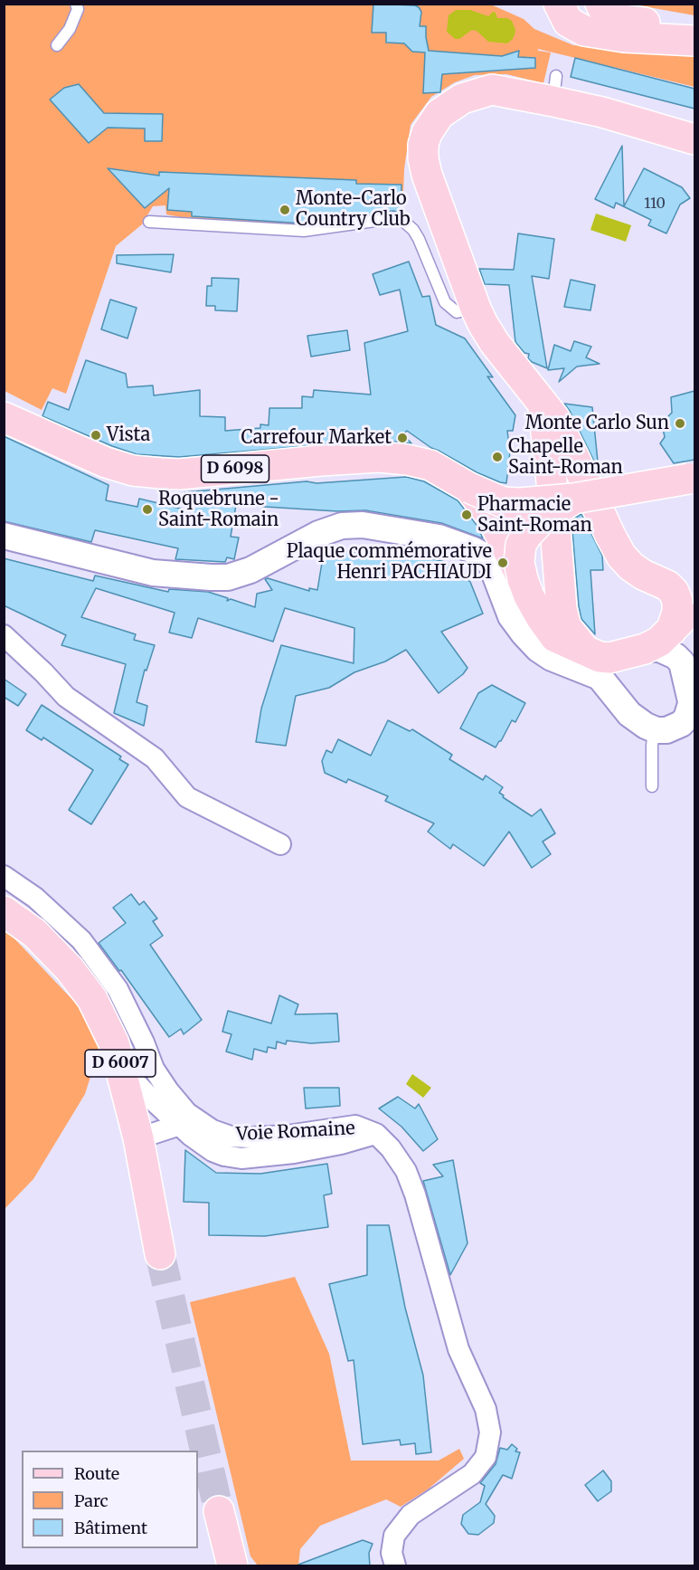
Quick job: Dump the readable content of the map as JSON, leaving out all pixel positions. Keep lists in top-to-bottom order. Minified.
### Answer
{"streets":{"main road":["D 6098","D 6007"],"street":["Voie Romaine"]},"places":["Monte-Carlo Country Club","Monte Carlo Sun","Vista","Carrefour Market","Chapelle Saint-Roman","Roquebrune - Saint-Romain","Pharmacie Saint-Roman","Plaque commémorative Henri PACHIAUDI"],"house_numbers":["110"],"legend":["Route","Parc","Bâtiment"]}
